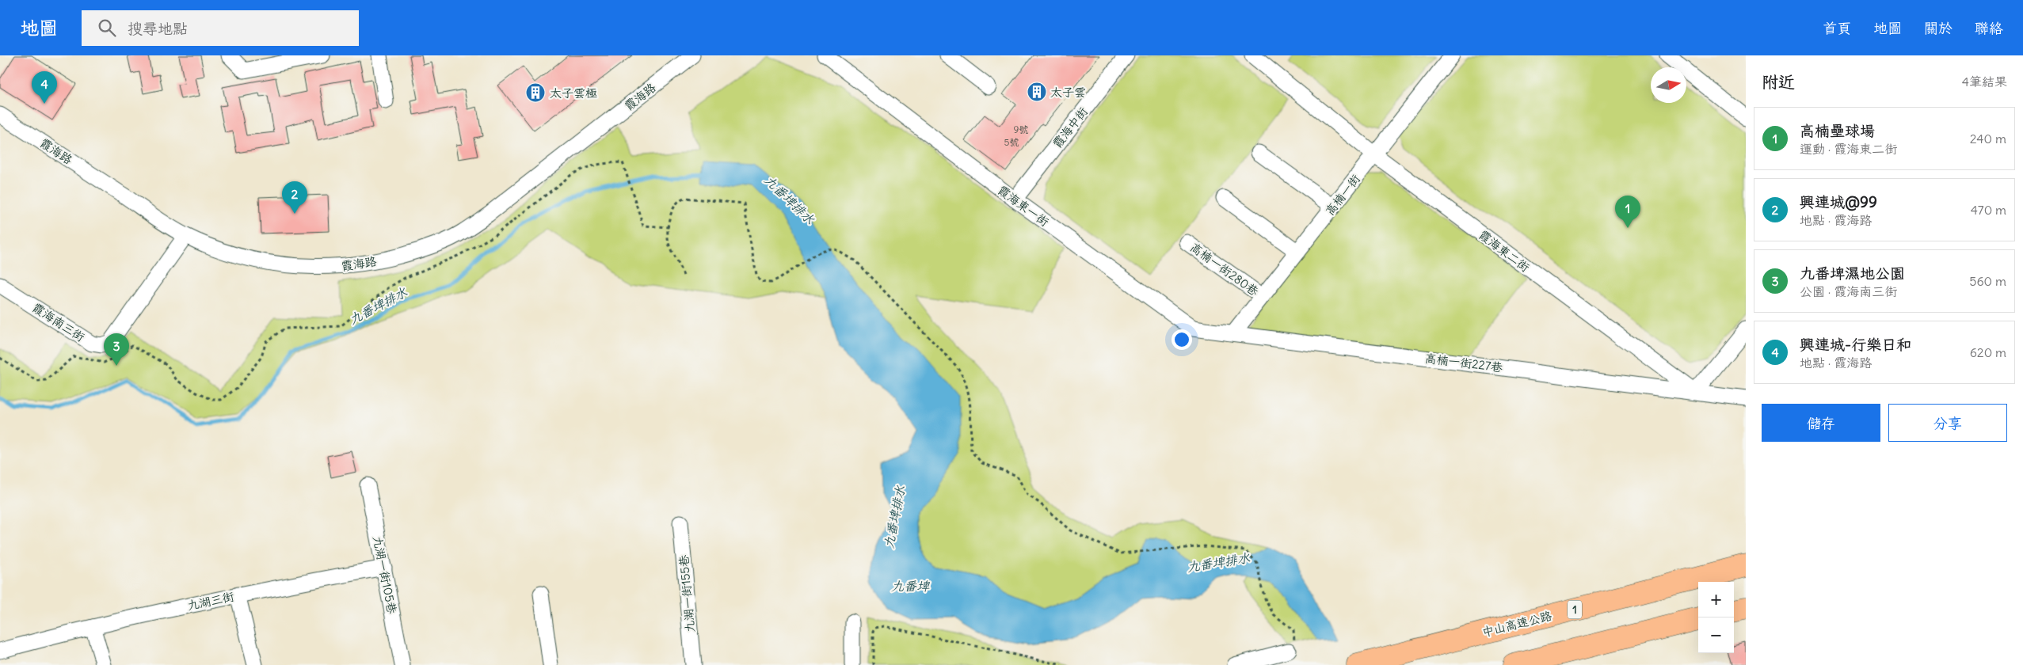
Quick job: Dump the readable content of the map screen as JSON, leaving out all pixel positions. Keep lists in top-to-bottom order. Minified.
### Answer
{"streets":{"highway":["1","中山高速公路"],"street":["霞海路","霞海中街","高楠一街","霞海東一街","霞海東二街","高楠一街280巷","霞海南三街","高楠一街227巷","九湖一街105巷","九湖一街155巷","九湖三街"]},"crossings":[["霞海路","霞海南三街"],["霞海中街","霞海東一街"],["高楠一街","霞海東一街"],["高楠一街","霞海東二街"],["高楠一街","高楠一街280巷"],["高楠一街","高楠一街227巷"],["霞海東一街","高楠一街227巷"],["霞海東二街","高楠一街227巷"],["九湖一街105巷","九湖三街"]],"water":["九番埤排水","九番埤"],"places":{"building":["太子雲","太子雲極"]},"house_numbers":["9號","5號"],"north":"right","page":{"header":"地圖","search":"搜尋地點","nav":["首頁","地圖","關於","聯絡"],"heading":["附近","4筆結果"],"pins":["4","2","1","3"],"list":[{"mark":"1","name":"高楠壘球場","note":"運動 · 霞海東二街","value":"240 m"},{"mark":"2","name":"興連城@99","note":"地點 · 霞海路","value":"470 m"},{"mark":"3","name":"九番埤濕地公園","note":"公園 · 霞海南三街","value":"560 m"},{"mark":"4","name":"興連城-行樂日和","note":"地點 · 霞海路","value":"620 m"}],"buttons":["儲存","分享"],"map_buttons":["+","−"]}}
